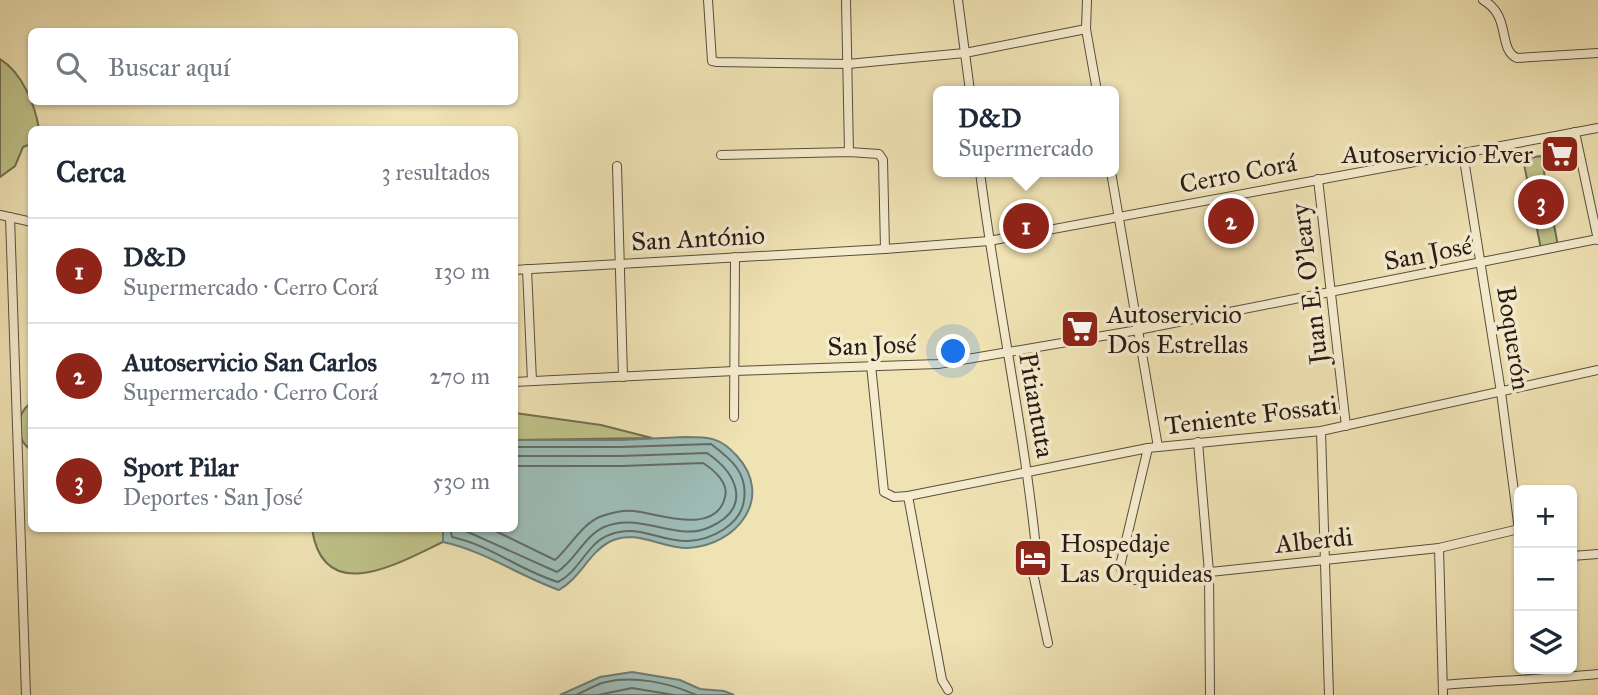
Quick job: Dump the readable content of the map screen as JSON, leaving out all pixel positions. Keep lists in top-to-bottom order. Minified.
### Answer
{"streets":{"street":["Cerro Corá","San António","San José","Juan E. O'leary","Boquerón","Pitiantuta","Teniente Fossati","Alberdi"]},"crossings":[["Cerro Corá","San António"],["Cerro Corá","Juan E. O'leary"],["Cerro Corá","Boquerón"],["Cerro Corá","Pitiantuta"],["San José","Juan E. O'leary"],["San José","Boquerón"],["San José","Pitiantuta"],["Juan E. O'leary","Teniente Fossati"],["Boquerón","Teniente Fossati"],["Pitiantuta","Teniente Fossati"],["Teniente Fossati","Alberdi"]],"places":{"supermarket":["Autoservicio Ever","Autoservicio Dos Estrellas"],"hotel":["Hospedaje Las Orquideas"]},"page":{"search":"Buscar aquí","popup":["D&D","Supermercado"],"heading":["Cerca","3 resultados"],"pins":["3","2","1"],"list":[{"mark":"1","name":"D&D","note":"Supermercado · Cerro Corá","value":"130 m"},{"mark":"2","name":"Autoservicio San Carlos","note":"Supermercado · Cerro Corá","value":"270 m"},{"mark":"3","name":"Sport Pilar","note":"Deportes · San José","value":"530 m"}],"map_buttons":["+","−"]}}
